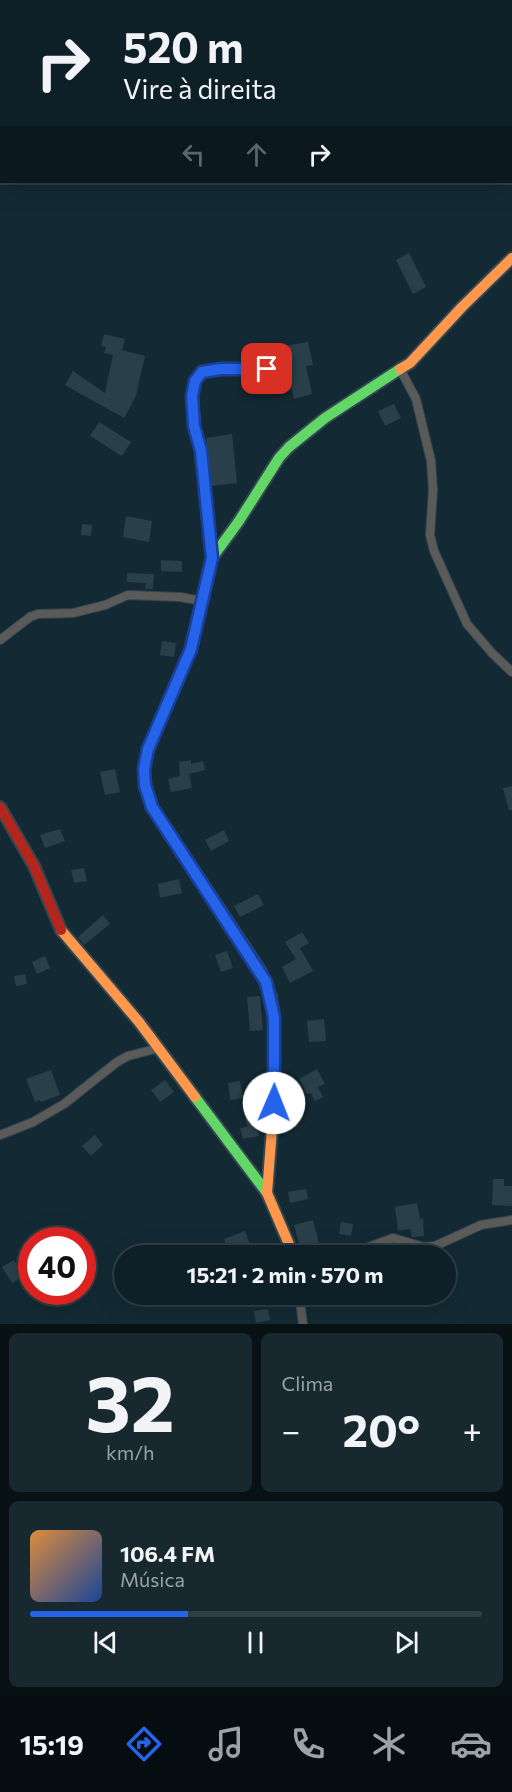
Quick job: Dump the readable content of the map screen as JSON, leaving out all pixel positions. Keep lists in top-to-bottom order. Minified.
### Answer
{"page":{"turn":["520 m","Vire à direita"],"limit":"40","trip":"15:21 · 2 min · 570 m","tile":[["32","km/h"],"Clima"],"heat":["−","20°","+"],"song":["106.4 FM","Música"],"tabs":"15:19"}}
